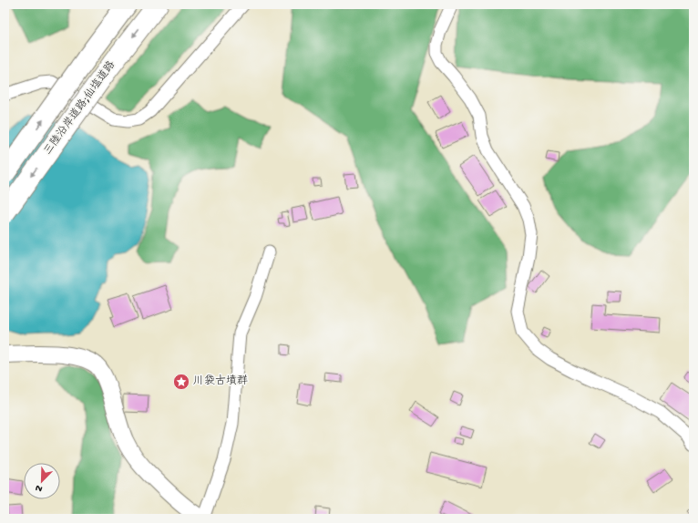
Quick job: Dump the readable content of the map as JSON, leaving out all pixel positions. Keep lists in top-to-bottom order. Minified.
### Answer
{"streets":{"highway":["三陸沿岸道路;仙塩道路"]},"places":{"place":["川袋古墳群"]},"north":"bottom left"}
